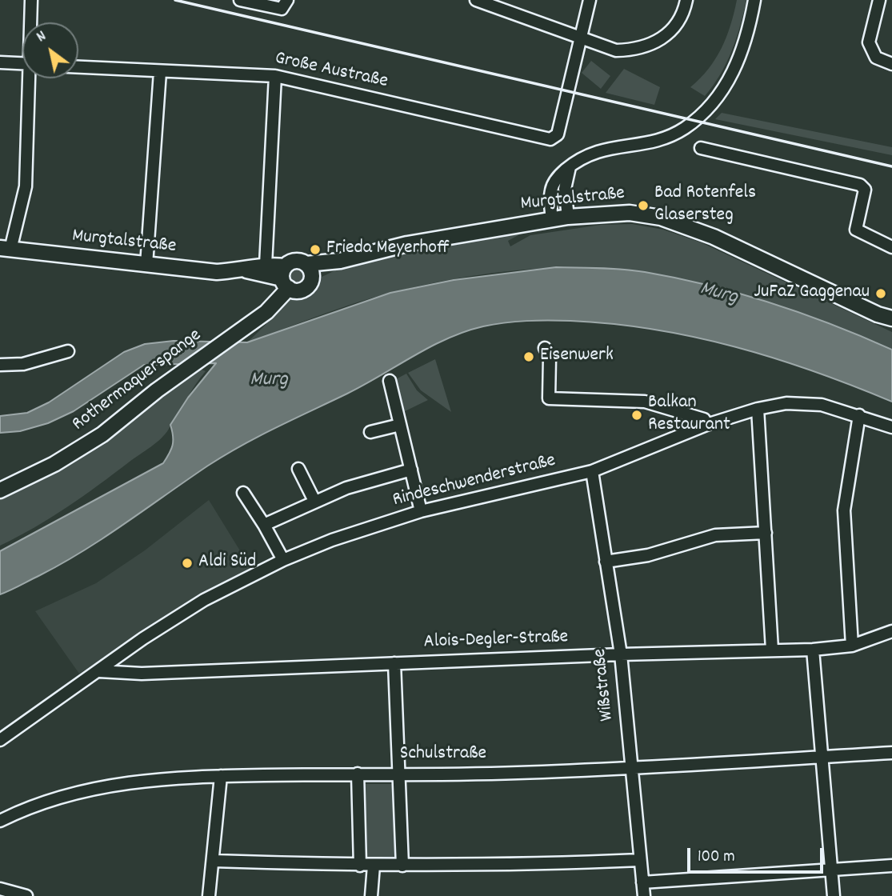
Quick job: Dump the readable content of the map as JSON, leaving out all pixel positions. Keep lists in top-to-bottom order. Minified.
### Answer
{"streets":{"street":["Große Austraße","Murgtalstraße","Rothermaquerspange","Rindeschwenderstraße","Alois-Degler-Straße","Wißstraße","Schulstraße"]},"crossings":[["Murgtalstraße","Rothermaquerspange"],["Rindeschwenderstraße","Alois-Degler-Straße"],["Rindeschwenderstraße","Wißstraße"],["Alois-Degler-Straße","Wißstraße"],["Wißstraße","Schulstraße"]],"water":["Murg"],"places":["Bad Rotenfels Glasersteg","Frieda Meyerhoff","JuFaZ Gaggenau","Eisenwerk","Balkan Restaurant","Aldi Süd"],"scale_bar":"100 m","north":"top left"}
